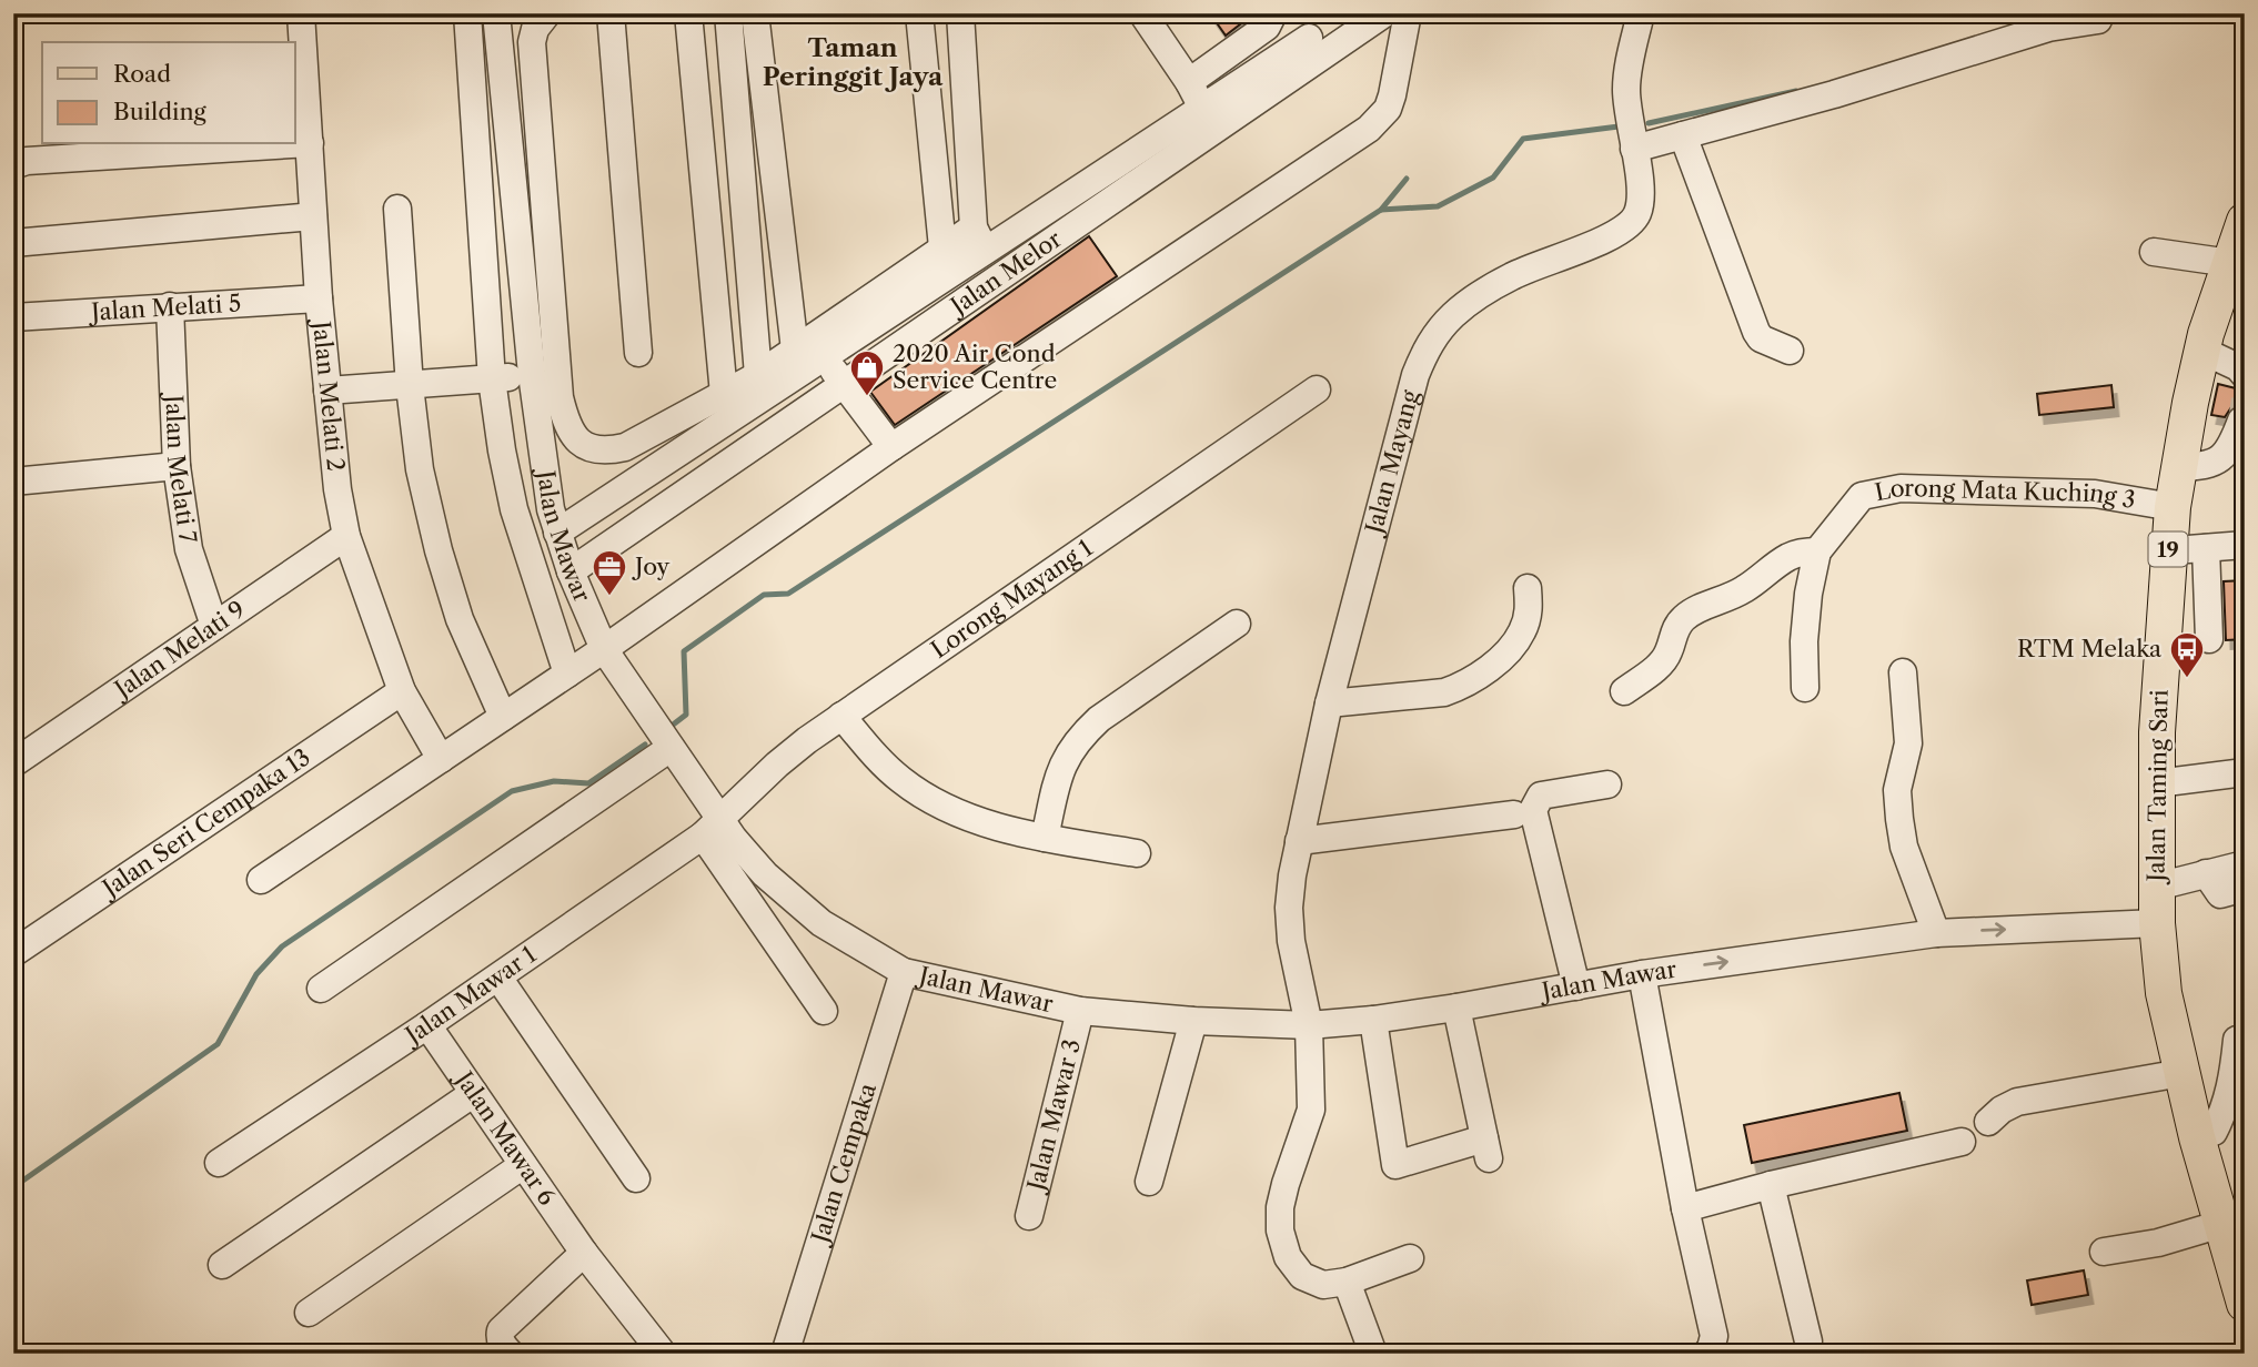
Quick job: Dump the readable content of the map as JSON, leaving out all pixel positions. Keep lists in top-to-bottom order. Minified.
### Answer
{"streets":{"main road":["19","Jalan Taming Sari"],"street":["Jalan Melor","Jalan Melati 5","Jalan Melati 2","Jalan Mayang","Jalan Melati 7","Lorong Mata Kuching 3","Jalan Mawar","Lorong Mayang 1","Jalan Melati 9","Jalan Seri Cempaka 13","Jalan Mawar 1","Jalan Mawar 3","Jalan Mawar 6","Jalan Cempaka"]},"crossings":[["Jalan Melor","Jalan Mawar"],["Jalan Melati 5","Jalan Melati 2"],["Jalan Melati 5","Jalan Melati 7"],["Jalan Melati 2","Jalan Melati 9"],["Jalan Melati 2","Jalan Seri Cempaka 13"],["Jalan Mayang","Jalan Mawar"],["Jalan Melati 7","Jalan Melati 9"],["Lorong Mata Kuching 3","Jalan Taming Sari"],["Jalan Mawar","Lorong Mayang 1"],["Jalan Mawar","Jalan Taming Sari"],["Jalan Mawar","Jalan Mawar 1"],["Jalan Mawar","Jalan Mawar 3"],["Jalan Mawar","Jalan Cempaka"],["Lorong Mayang 1","Jalan Mawar 1"],["Jalan Mawar 1","Jalan Mawar 6"]],"districts":["Taman Peringgit Jaya"],"places":{"shop":["2020 Air Cond Service Centre"],"office":["Joy"],"bus stop":["RTM Melaka"]},"legend":["Road","Building"]}
